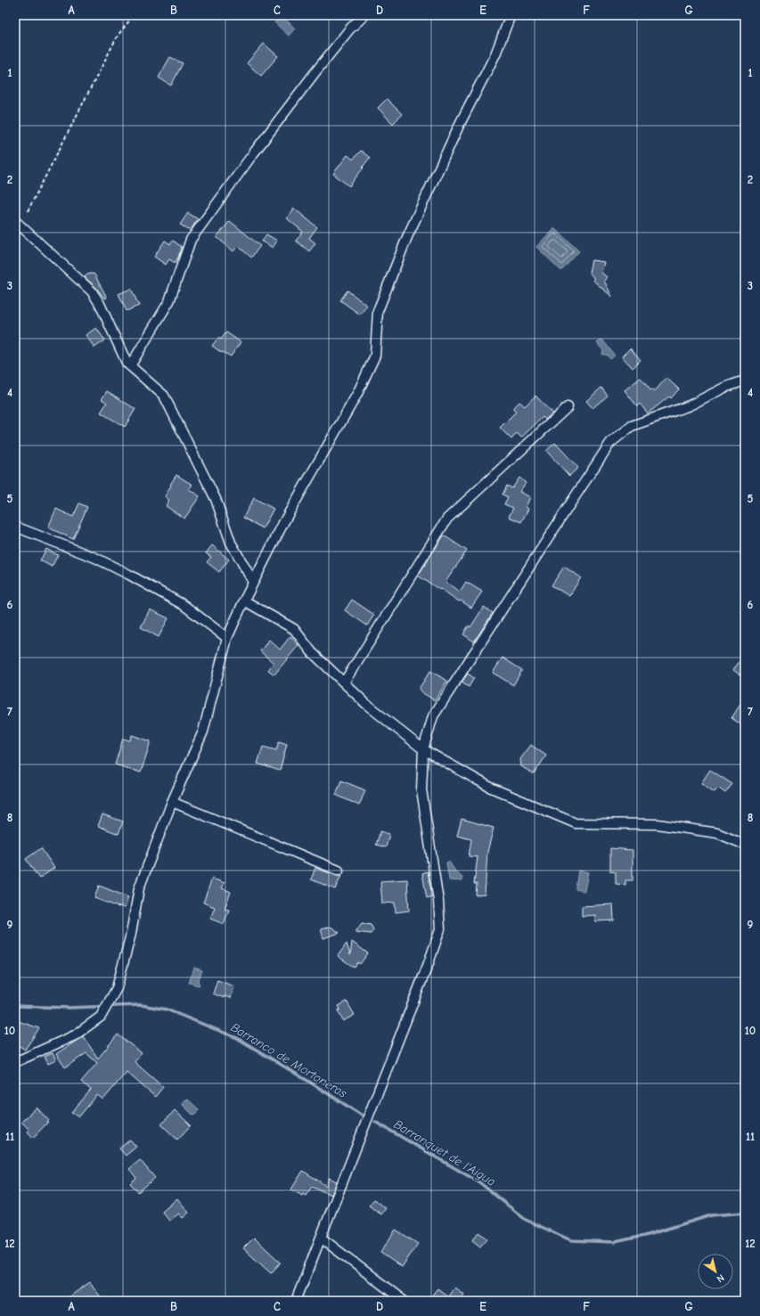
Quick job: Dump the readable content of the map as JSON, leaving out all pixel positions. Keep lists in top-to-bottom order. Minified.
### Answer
{"water":["Barranco de Mortoneras","Barranquet de l'Aigua"],"north":"bottom right","grid":{"columns":["A","B","C","D","E","F","G"],"rows":["1","2","3","4","5","6","7","8","9","10","11","12"]}}
